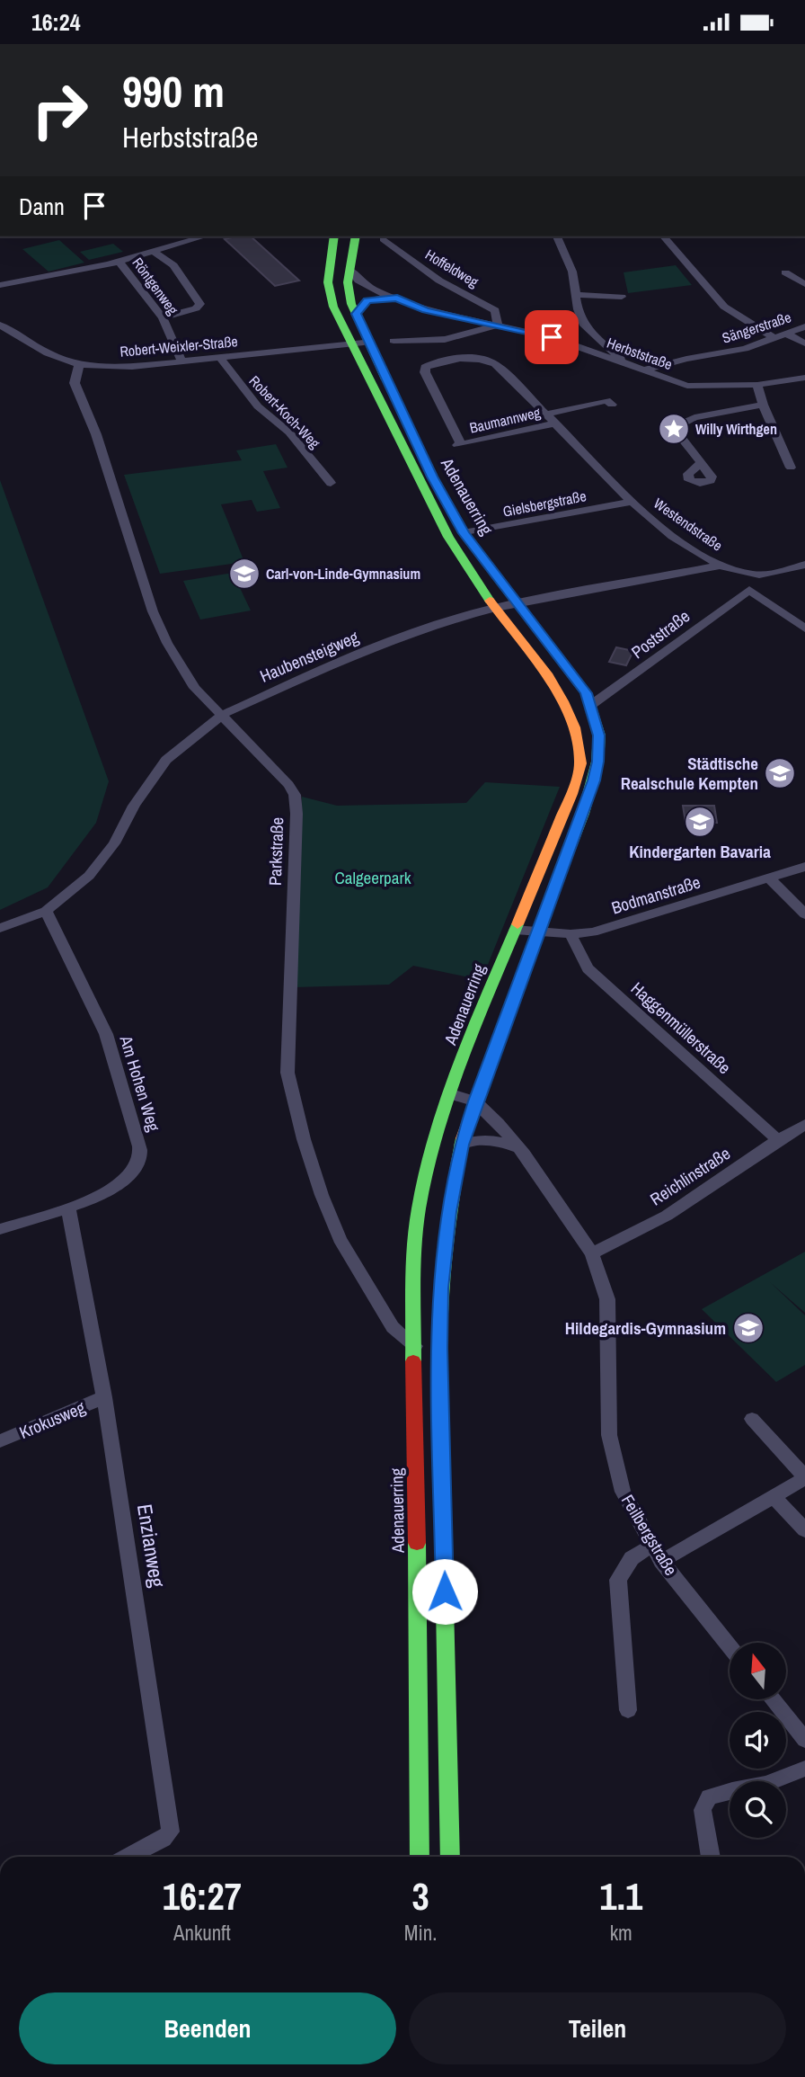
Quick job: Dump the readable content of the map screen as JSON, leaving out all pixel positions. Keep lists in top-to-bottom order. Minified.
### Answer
{"streets":{"main road":["Adenauerring"],"street":["Hoffeldweg","Röntgenweg","Sängerstraße","Robert-Weixler-Straße","Herbststraße","Robert-Koch-Weg","Baumannweg","Gielsbergstraße","Westendstraße","Poststraße","Haubensteigweg","Parkstraße","Bodmanstraße","Haggenmüllerstraße","Am Hohen Weg","Reichlinstraße","Krokusweg","Feilbergstraße","Enzianweg"]},"crossings":[["Hoffeldweg","Herbststraße"],["Röntgenweg","Robert-Weixler-Straße"],["Sängerstraße","Herbststraße"],["Robert-Weixler-Straße","Robert-Koch-Weg"],["Robert-Weixler-Straße","Adenauerring"],["Robert-Weixler-Straße","Parkstraße"],["Herbststraße","Adenauerring"],["Baumannweg","Westendstraße"],["Adenauerring","Gielsbergstraße"],["Adenauerring","Poststraße"],["Adenauerring","Haubensteigweg"],["Adenauerring","Parkstraße"],["Adenauerring","Bodmanstraße"],["Adenauerring","Feilbergstraße"],["Gielsbergstraße","Westendstraße"],["Westendstraße","Haubensteigweg"],["Haubensteigweg","Parkstraße"],["Haubensteigweg","Am Hohen Weg"],["Bodmanstraße","Haggenmüllerstraße"],["Haggenmüllerstraße","Reichlinstraße"],["Am Hohen Weg","Enzianweg"],["Reichlinstraße","Feilbergstraße"],["Krokusweg","Enzianweg"]],"parks":["Calgeerpark"],"places":{"place":["Willy Wirthgen"],"school or university":["Carl-von-Linde-Gymnasium","Städtische Realschule Kempten","Kindergarten Bavaria","Hildegardis-Gymnasium"]},"north":"top","page":{"status":"16:24","turn":["990 m","Herbststraße"],"then":"Dann","eta":["16:27","Ankunft","3","Min.","1.1","km"],"buttons":["Beenden","Teilen"]}}
